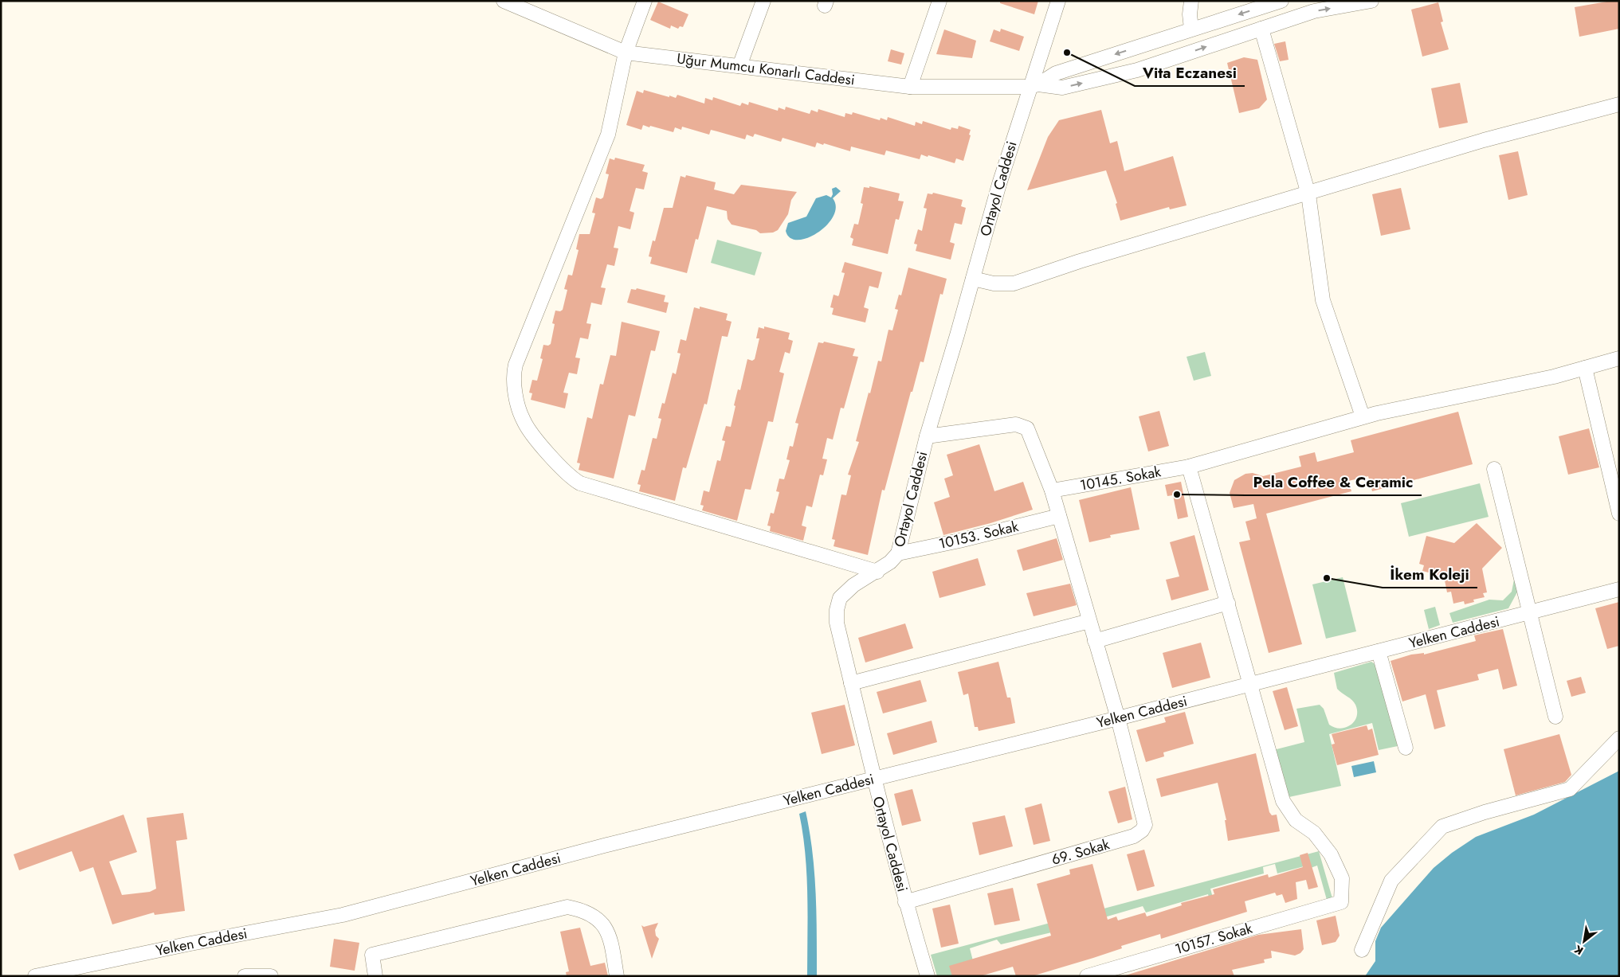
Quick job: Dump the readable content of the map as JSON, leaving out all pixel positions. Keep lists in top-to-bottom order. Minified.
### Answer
{"streets":{"street":["Uğur Mumcu Konarlı Caddesi","Ortayol Caddesi","10145. Sokak","10153. Sokak","Yelken Caddesi","69. Sokak","10157. Sokak"]},"crossings":[["Uğur Mumcu Konarlı Caddesi","Ortayol Caddesi"],["Ortayol Caddesi","10153. Sokak"],["Ortayol Caddesi","Yelken Caddesi"],["Ortayol Caddesi","69. Sokak"],["10145. Sokak","69. Sokak"],["10153. Sokak","69. Sokak"],["Yelken Caddesi","69. Sokak"],["Yelken Caddesi","10157. Sokak"]],"places":["Vita Eczanesi","Pela Coffee & Ceramic","İkem Koleji"],"north":"bottom left"}
